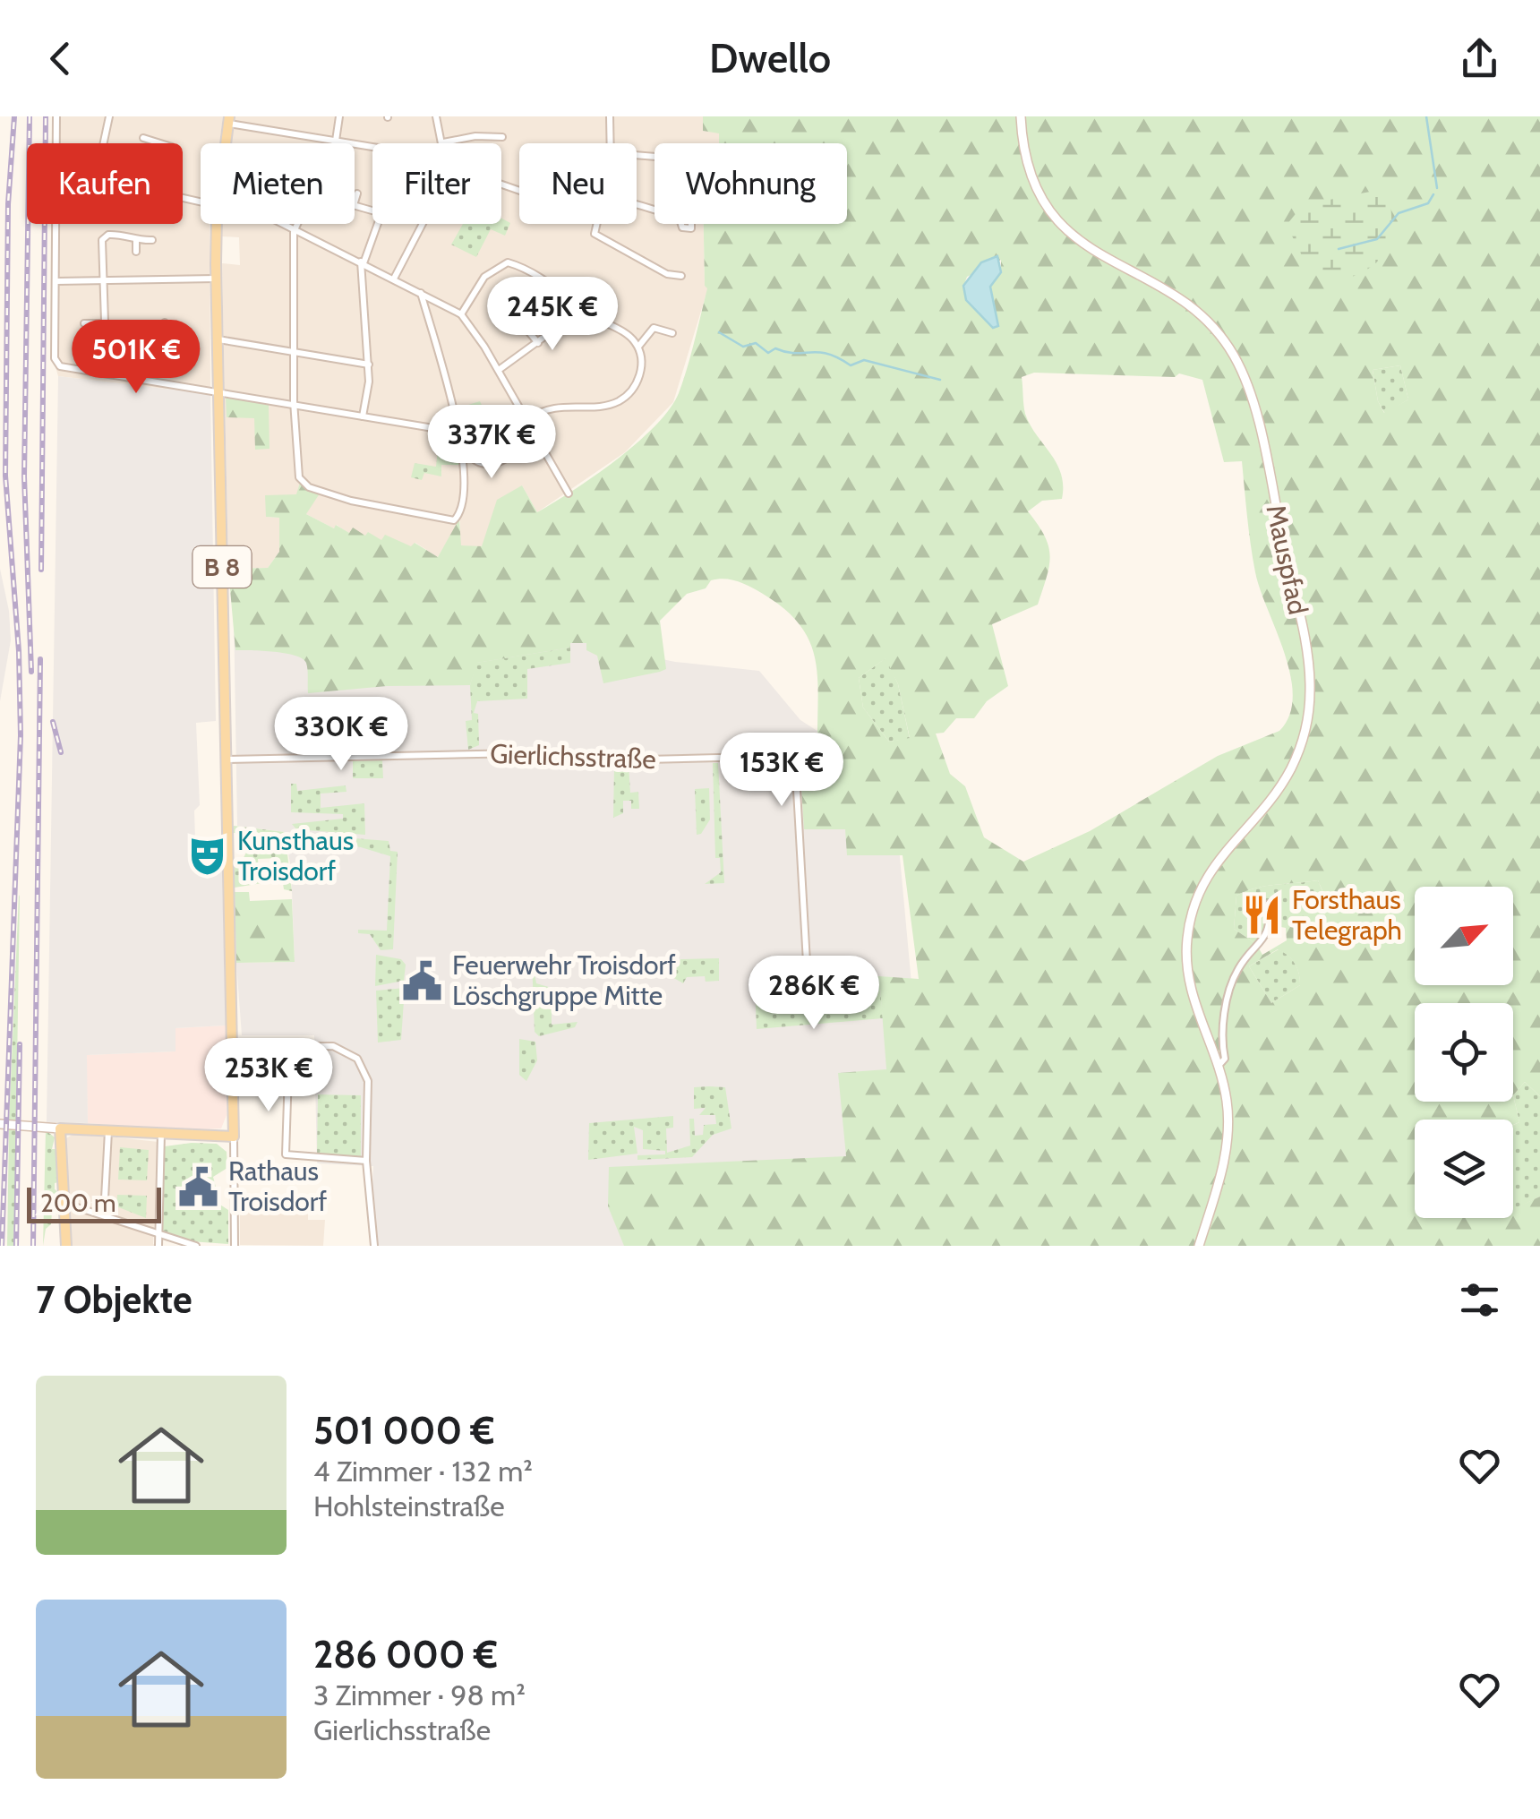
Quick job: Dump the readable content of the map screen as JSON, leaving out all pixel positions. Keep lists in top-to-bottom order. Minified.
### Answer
{"streets":{"main road":["B 8"],"street":["Mauspfad","Gierlichsstraße"]},"crossings":[["B 8","Gierlichsstraße"]],"places":{"theatre":["Kunsthaus Troisdorf"],"restaurant":["Forsthaus Telegraph"],"public building":["Feuerwehr Troisdorf Löschgruppe Mitte","Rathaus Troisdorf"]},"scale_bar":"200 m","north":"top right","page":{"header":"Dwello","chip":["Kaufen","Mieten","Filter","Neu","Wohnung"],"price":["245K €","501K €","337K €","330K €","153K €","286K €","253K €"],"scale":"200 m","heading":"7 Objekte","list":[{"name":"501 000 €","note":"4 Zimmer · 132 m² · Hohlsteinstraße"},{"name":"286 000 €","note":"3 Zimmer · 98 m² · Gierlichsstraße"}]}}
